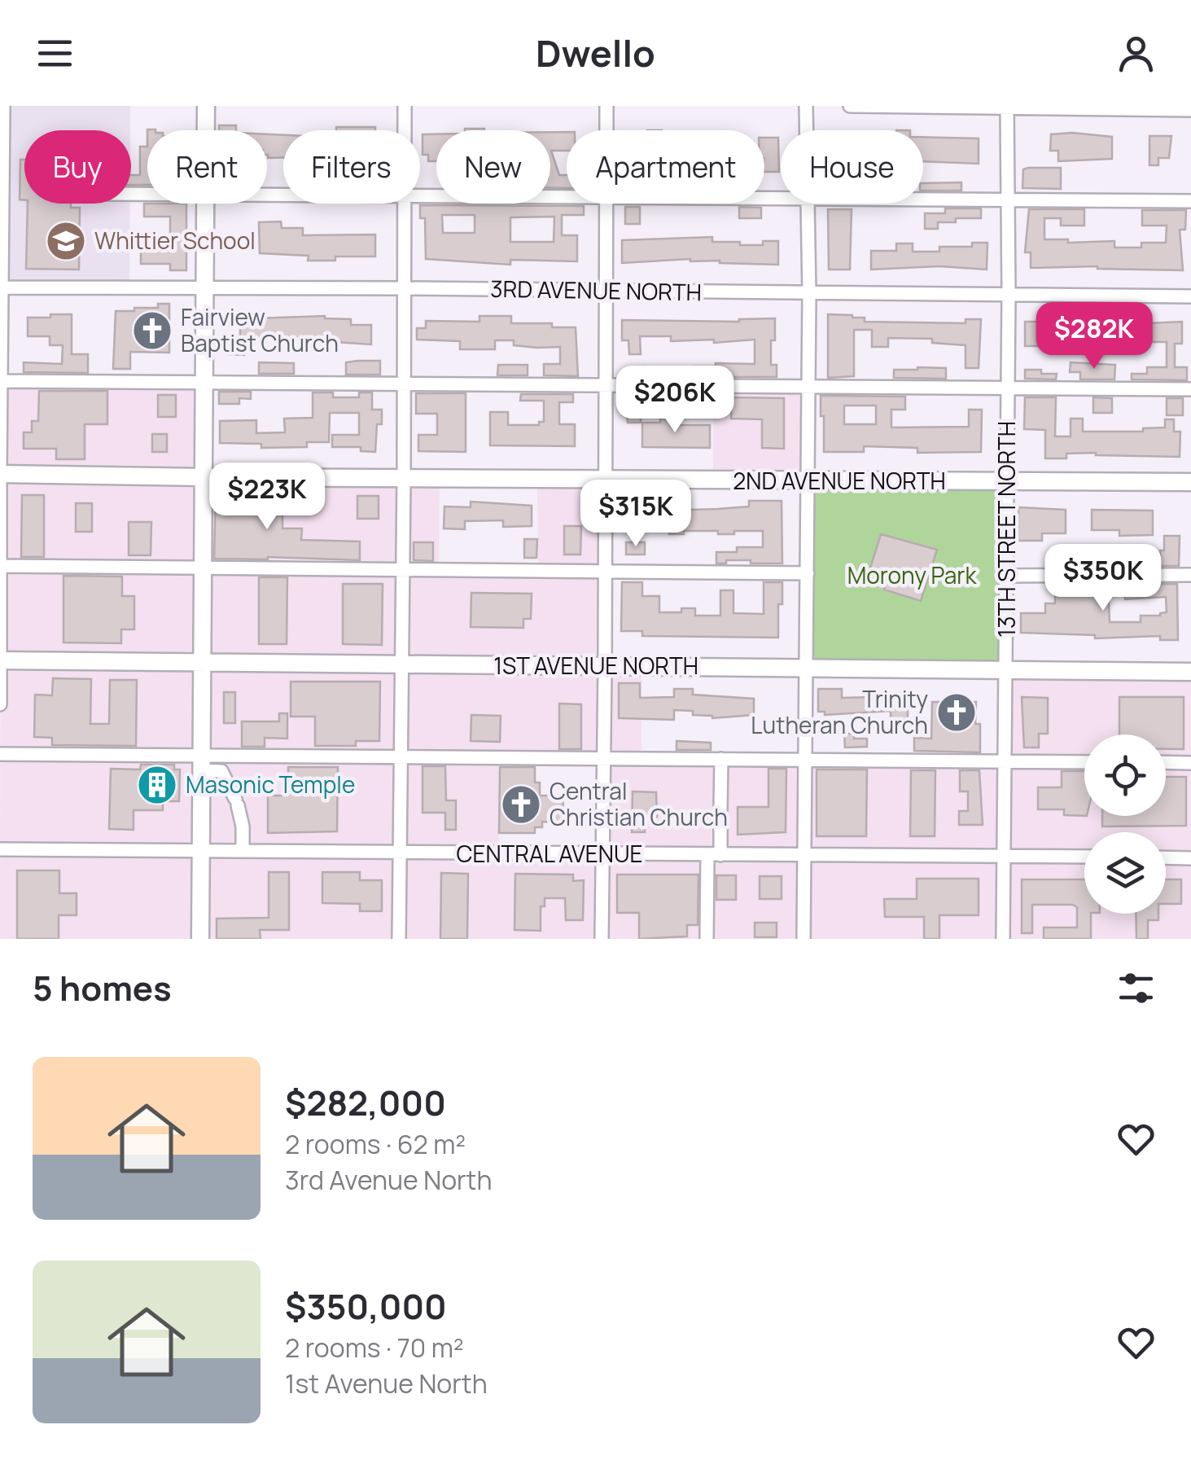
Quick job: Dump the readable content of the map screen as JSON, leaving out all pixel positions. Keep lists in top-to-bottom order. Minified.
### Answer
{"streets":{"main road":["2ND AVENUE NORTH","1ST AVENUE NORTH"],"street":["3RD AVENUE NORTH","13TH STREET NORTH","CENTRAL AVENUE"]},"crossings":[["3RD AVENUE NORTH","13TH STREET NORTH"],["2ND AVENUE NORTH","13TH STREET NORTH"],["13TH STREET NORTH","1ST AVENUE NORTH"],["13TH STREET NORTH","CENTRAL AVENUE"]],"parks":["Morony Park"],"places":{"school or university":["Whittier School"],"church":["Fairview Baptist Church","Trinity Lutheran Church","Central Christian Church"],"building":["Masonic Temple"]},"page":{"header":"Dwello","chip":["Buy","Rent","Filters","New","Apartment","House"],"price":["$282K","$206K","$223K","$315K","$350K"],"heading":"5 homes","list":[{"name":"$282,000","note":"2 rooms · 62 m² · 3rd Avenue North"},{"name":"$350,000","note":"2 rooms · 70 m² · 1st Avenue North"}]}}
